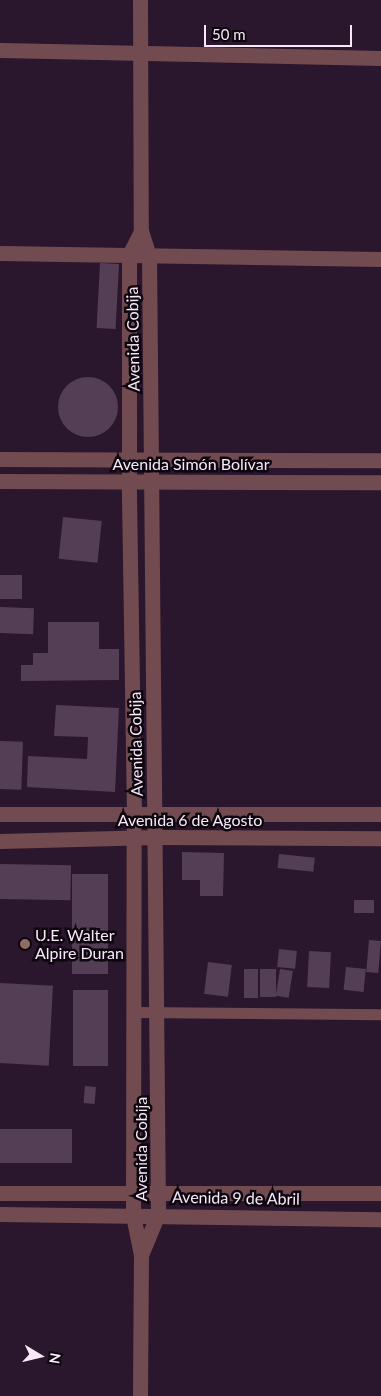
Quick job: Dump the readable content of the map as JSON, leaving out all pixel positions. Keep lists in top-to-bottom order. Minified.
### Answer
{"streets":{"street":["Avenida Cobija","Avenida Simón Bolívar","Avenida 6 de Agosto","Avenida 9 de Abril"]},"crossings":[["Avenida Cobija","Avenida Simón Bolívar"],["Avenida Cobija","Avenida 6 de Agosto"],["Avenida Cobija","Avenida 9 de Abril"]],"places":["U.E. Walter Alpire Duran"],"scale_bar":"50 m","north":"right"}
